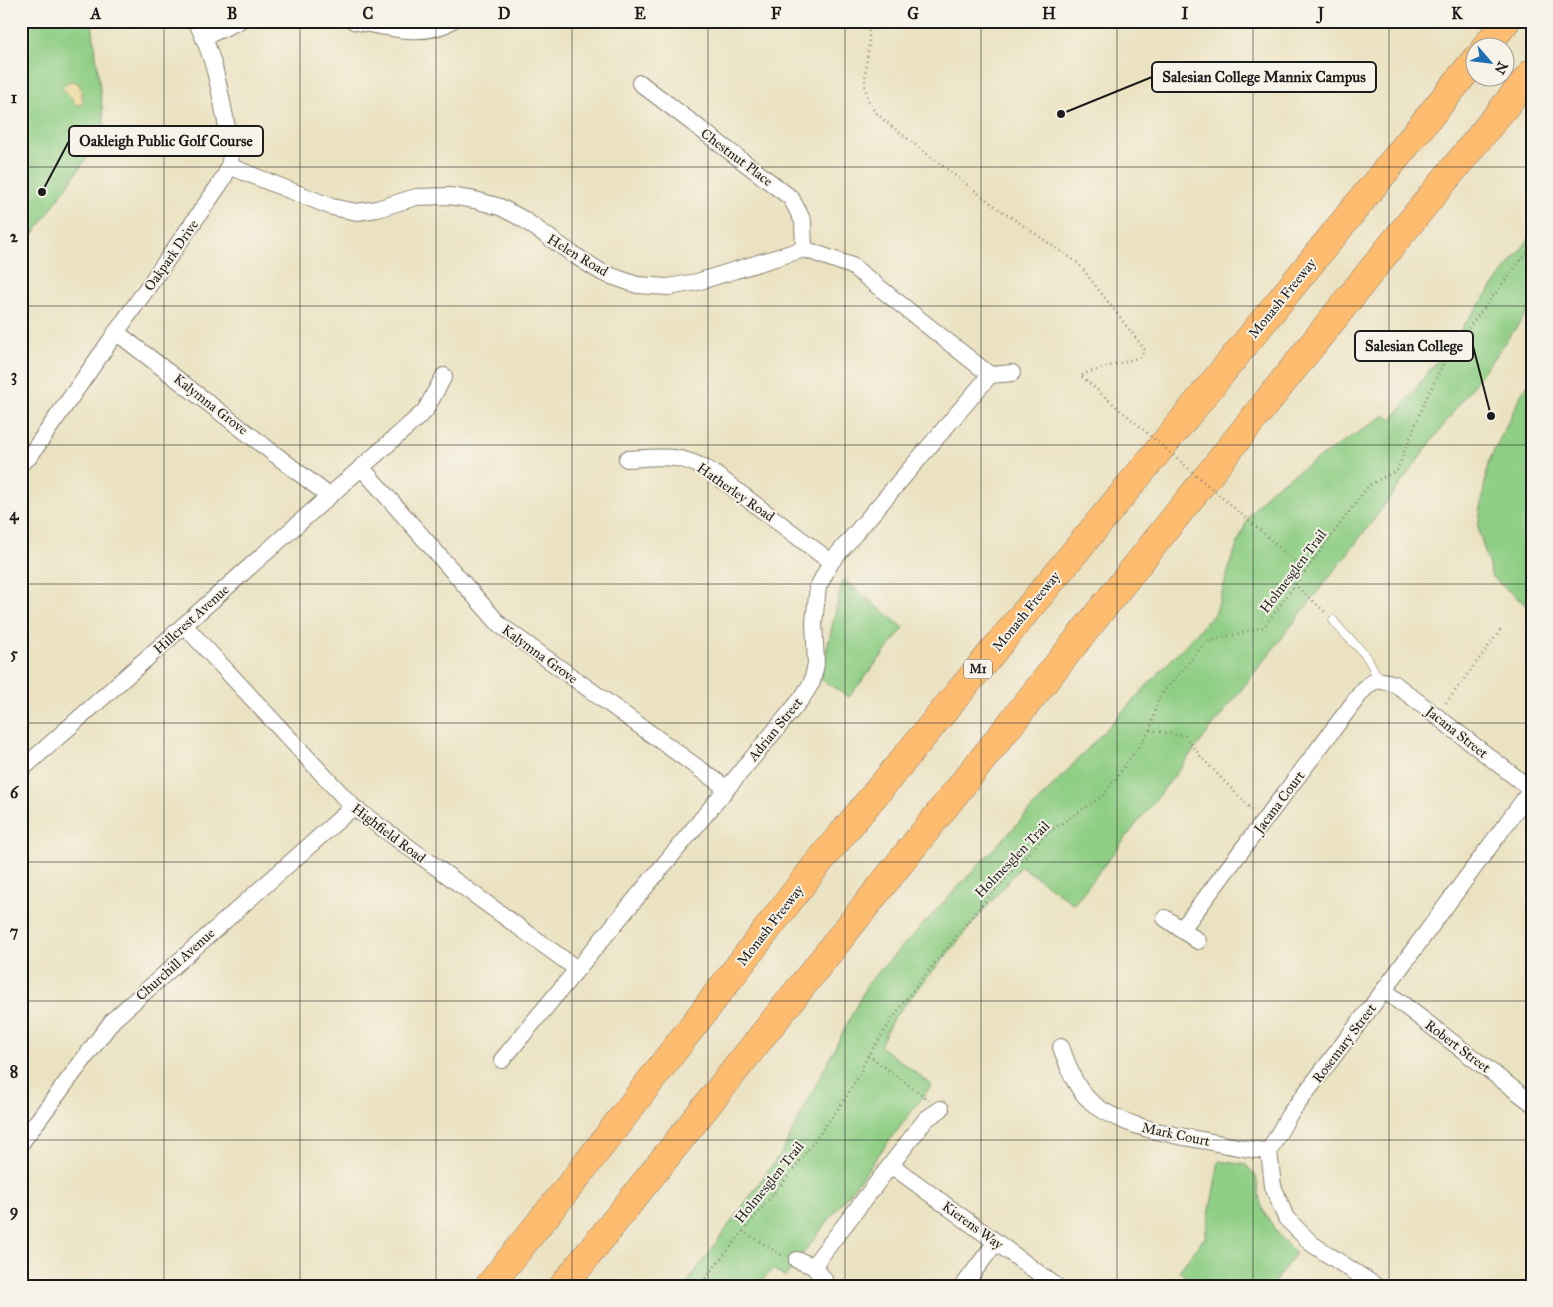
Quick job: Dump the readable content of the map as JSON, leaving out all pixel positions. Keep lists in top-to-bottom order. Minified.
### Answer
{"streets":{"highway":["Monash Freeway","M1"],"street":["Chestnut Place","Oakpark Drive","Helen Road","Kalymna Grove","Hatherley Road","Hillcrest Avenue","Adrian Street","Jacana Street","Jacana Court","Highfield Road","Churchill Avenue","Rosemary Street","Robert Street","Mark Court","Kierens Way"],"path":["Holmesglen Trail"]},"crossings":[["Chestnut Place","Helen Road"],["Oakpark Drive","Helen Road"],["Oakpark Drive","Kalymna Grove"],["Kalymna Grove","Hillcrest Avenue"],["Kalymna Grove","Adrian Street"],["Hatherley Road","Adrian Street"],["Hillcrest Avenue","Highfield Road"],["Adrian Street","Highfield Road"],["Jacana Street","Jacana Court"],["Jacana Street","Rosemary Street"],["Highfield Road","Churchill Avenue"],["Rosemary Street","Robert Street"],["Rosemary Street","Mark Court"]],"places":["Salesian College Mannix Campus","Oakleigh Public Golf Course","Salesian College"],"north":"bottom right","grid":{"columns":["A","B","C","D","E","F","G","H","I","J","K"],"rows":["1","2","3","4","5","6","7","8","9"]}}
